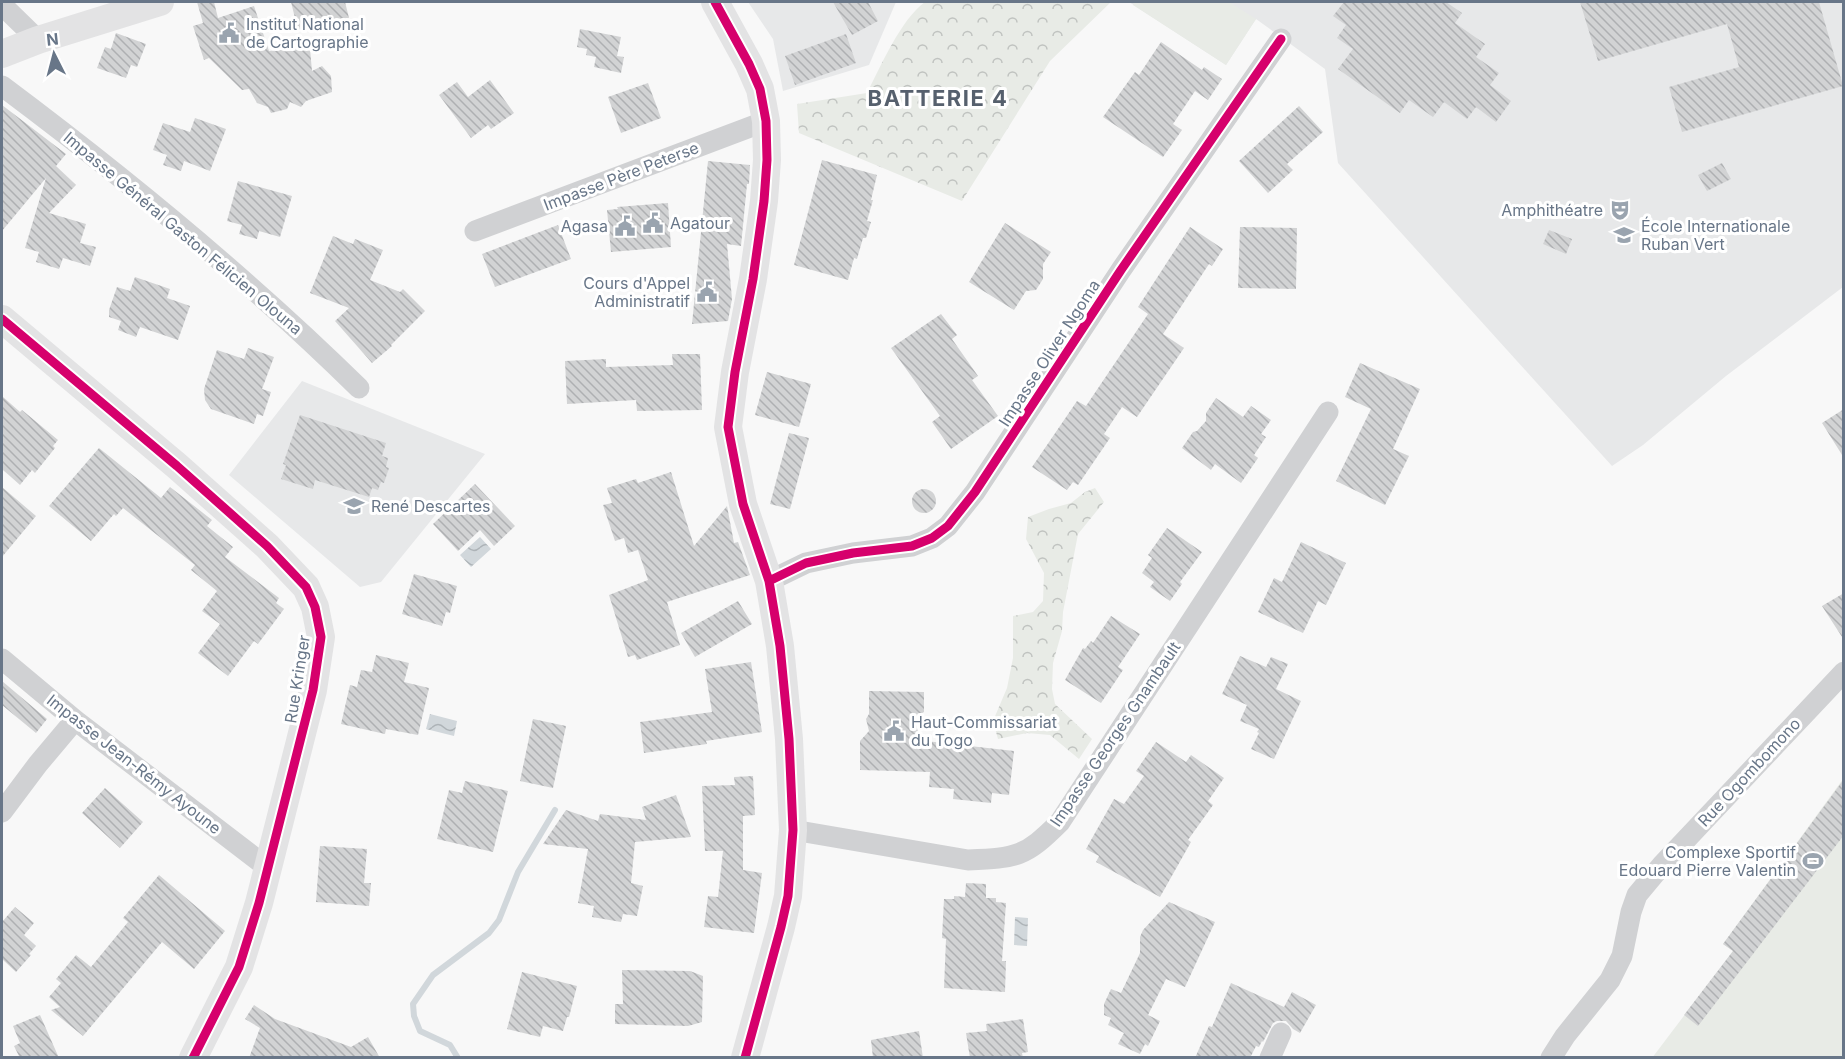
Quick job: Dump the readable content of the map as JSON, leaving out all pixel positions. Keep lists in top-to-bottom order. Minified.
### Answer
{"streets":{"street":["Impasse Père Peterse","Impasse Général Gaston Félicien Olouna","Impasse Oliver Ngoma","Rue Kringer","Impasse Georges Gnambault","Impasse Jean-Rémy Ayoune","Rue Ogombomono"]},"crossings":[["Rue Kringer","Impasse Jean-Rémy Ayoune"]],"districts":["BATTERIE 4"],"places":{"public building":["Institut National de Cartographie","Agatour","Agasa","Cours d'Appel Administratif","Haut-Commissariat du Togo"],"theatre":["Amphithéatre"],"school or university":["École Internationale Ruban Vert","René Descartes"],"sports":["Complexe Sportif Edouard Pierre Valentin"]},"north":"top"}
